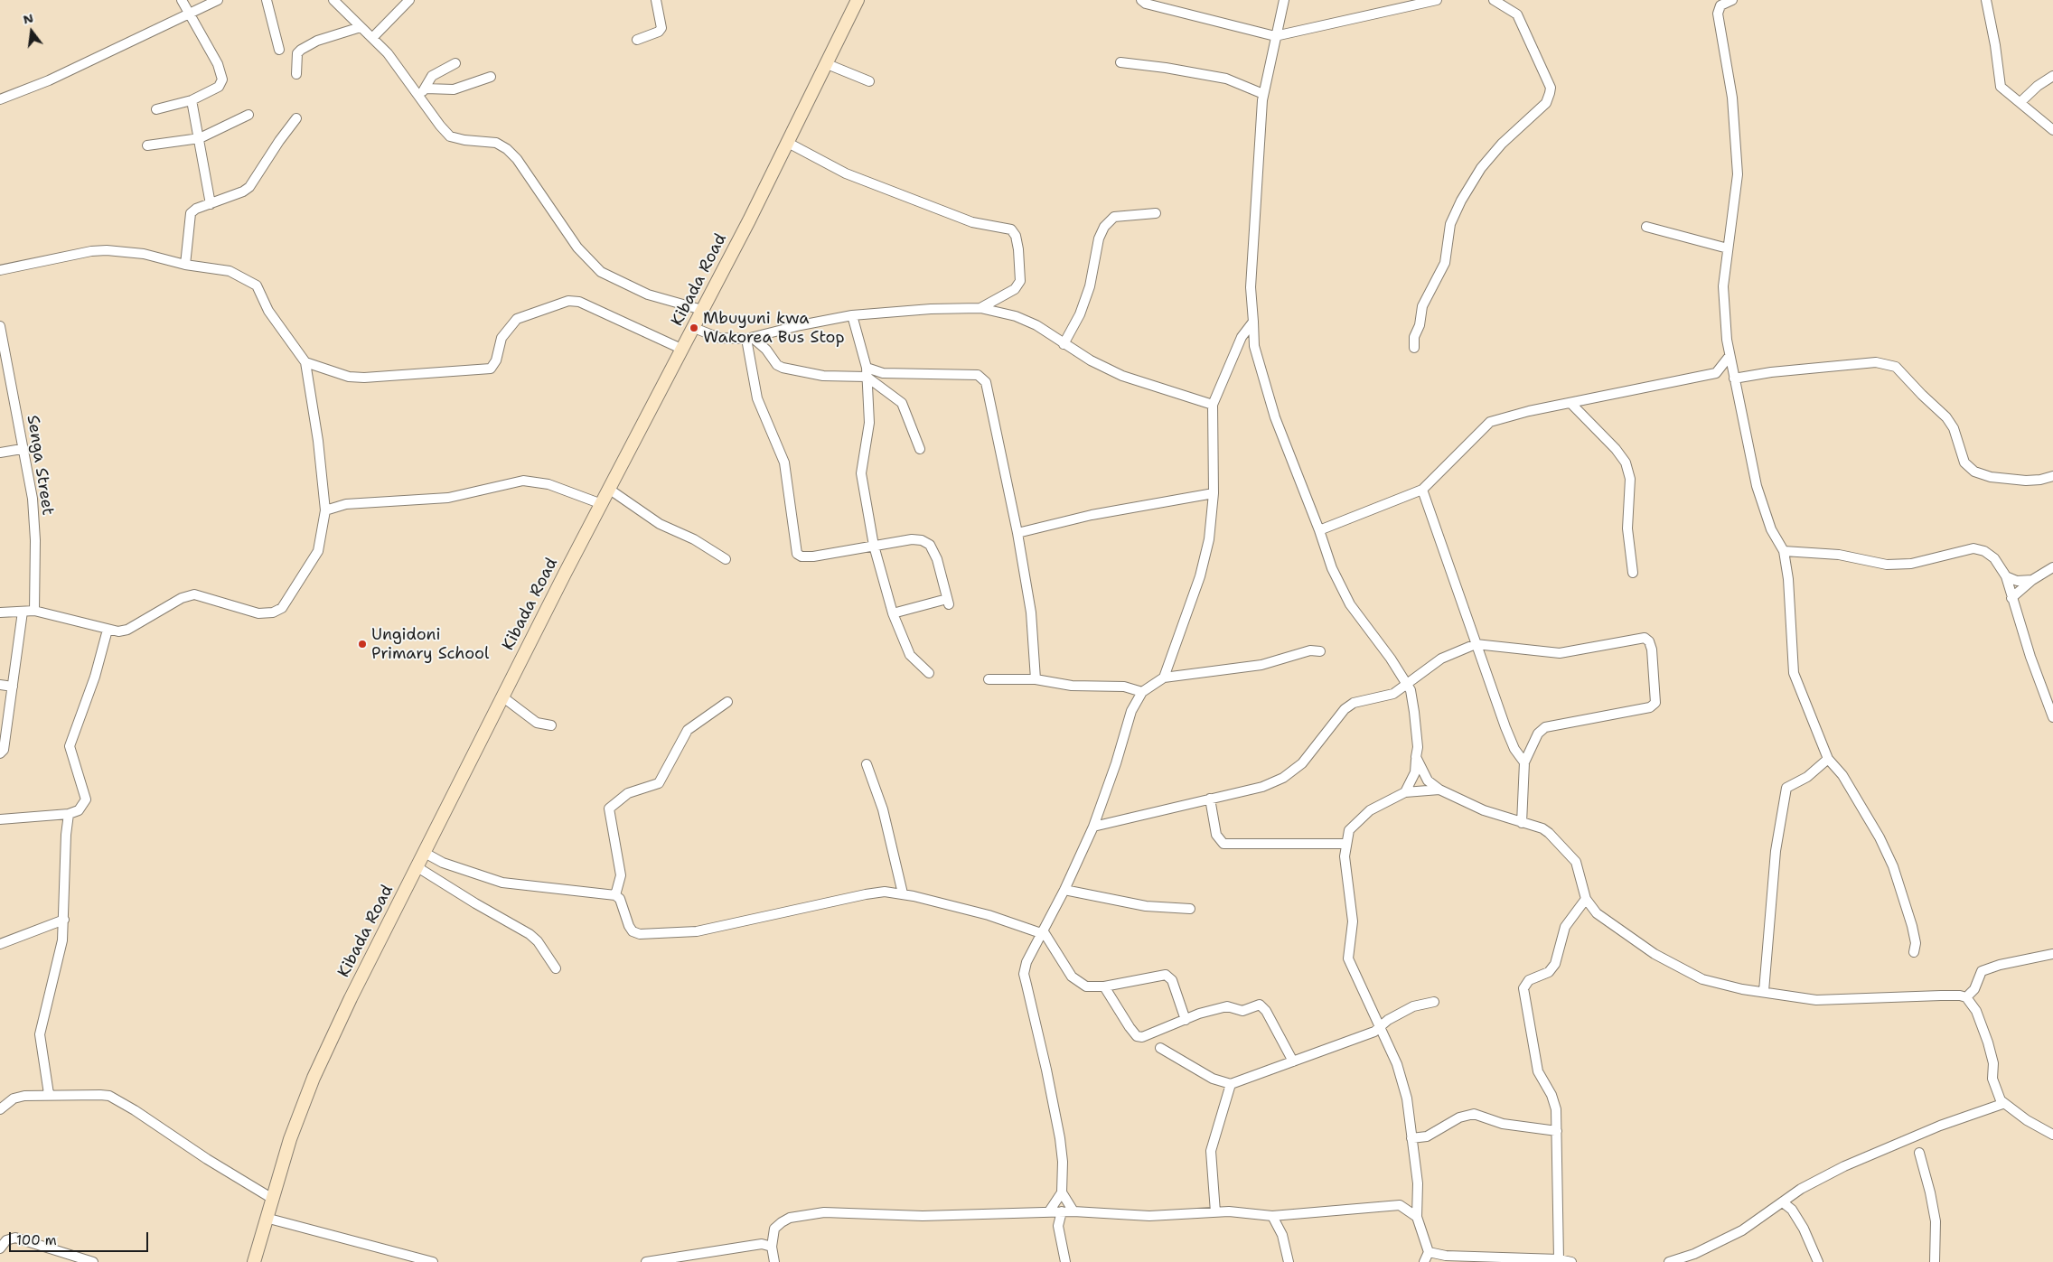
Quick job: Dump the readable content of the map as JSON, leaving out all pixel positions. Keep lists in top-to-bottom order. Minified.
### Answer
{"streets":{"main road":["Kibada Road"],"street":["Senga Street"]},"places":["Mbuyuni kwa Wakorea Bus Stop","Ungidoni Primary School"],"scale_bar":"100 m","north":"top"}
